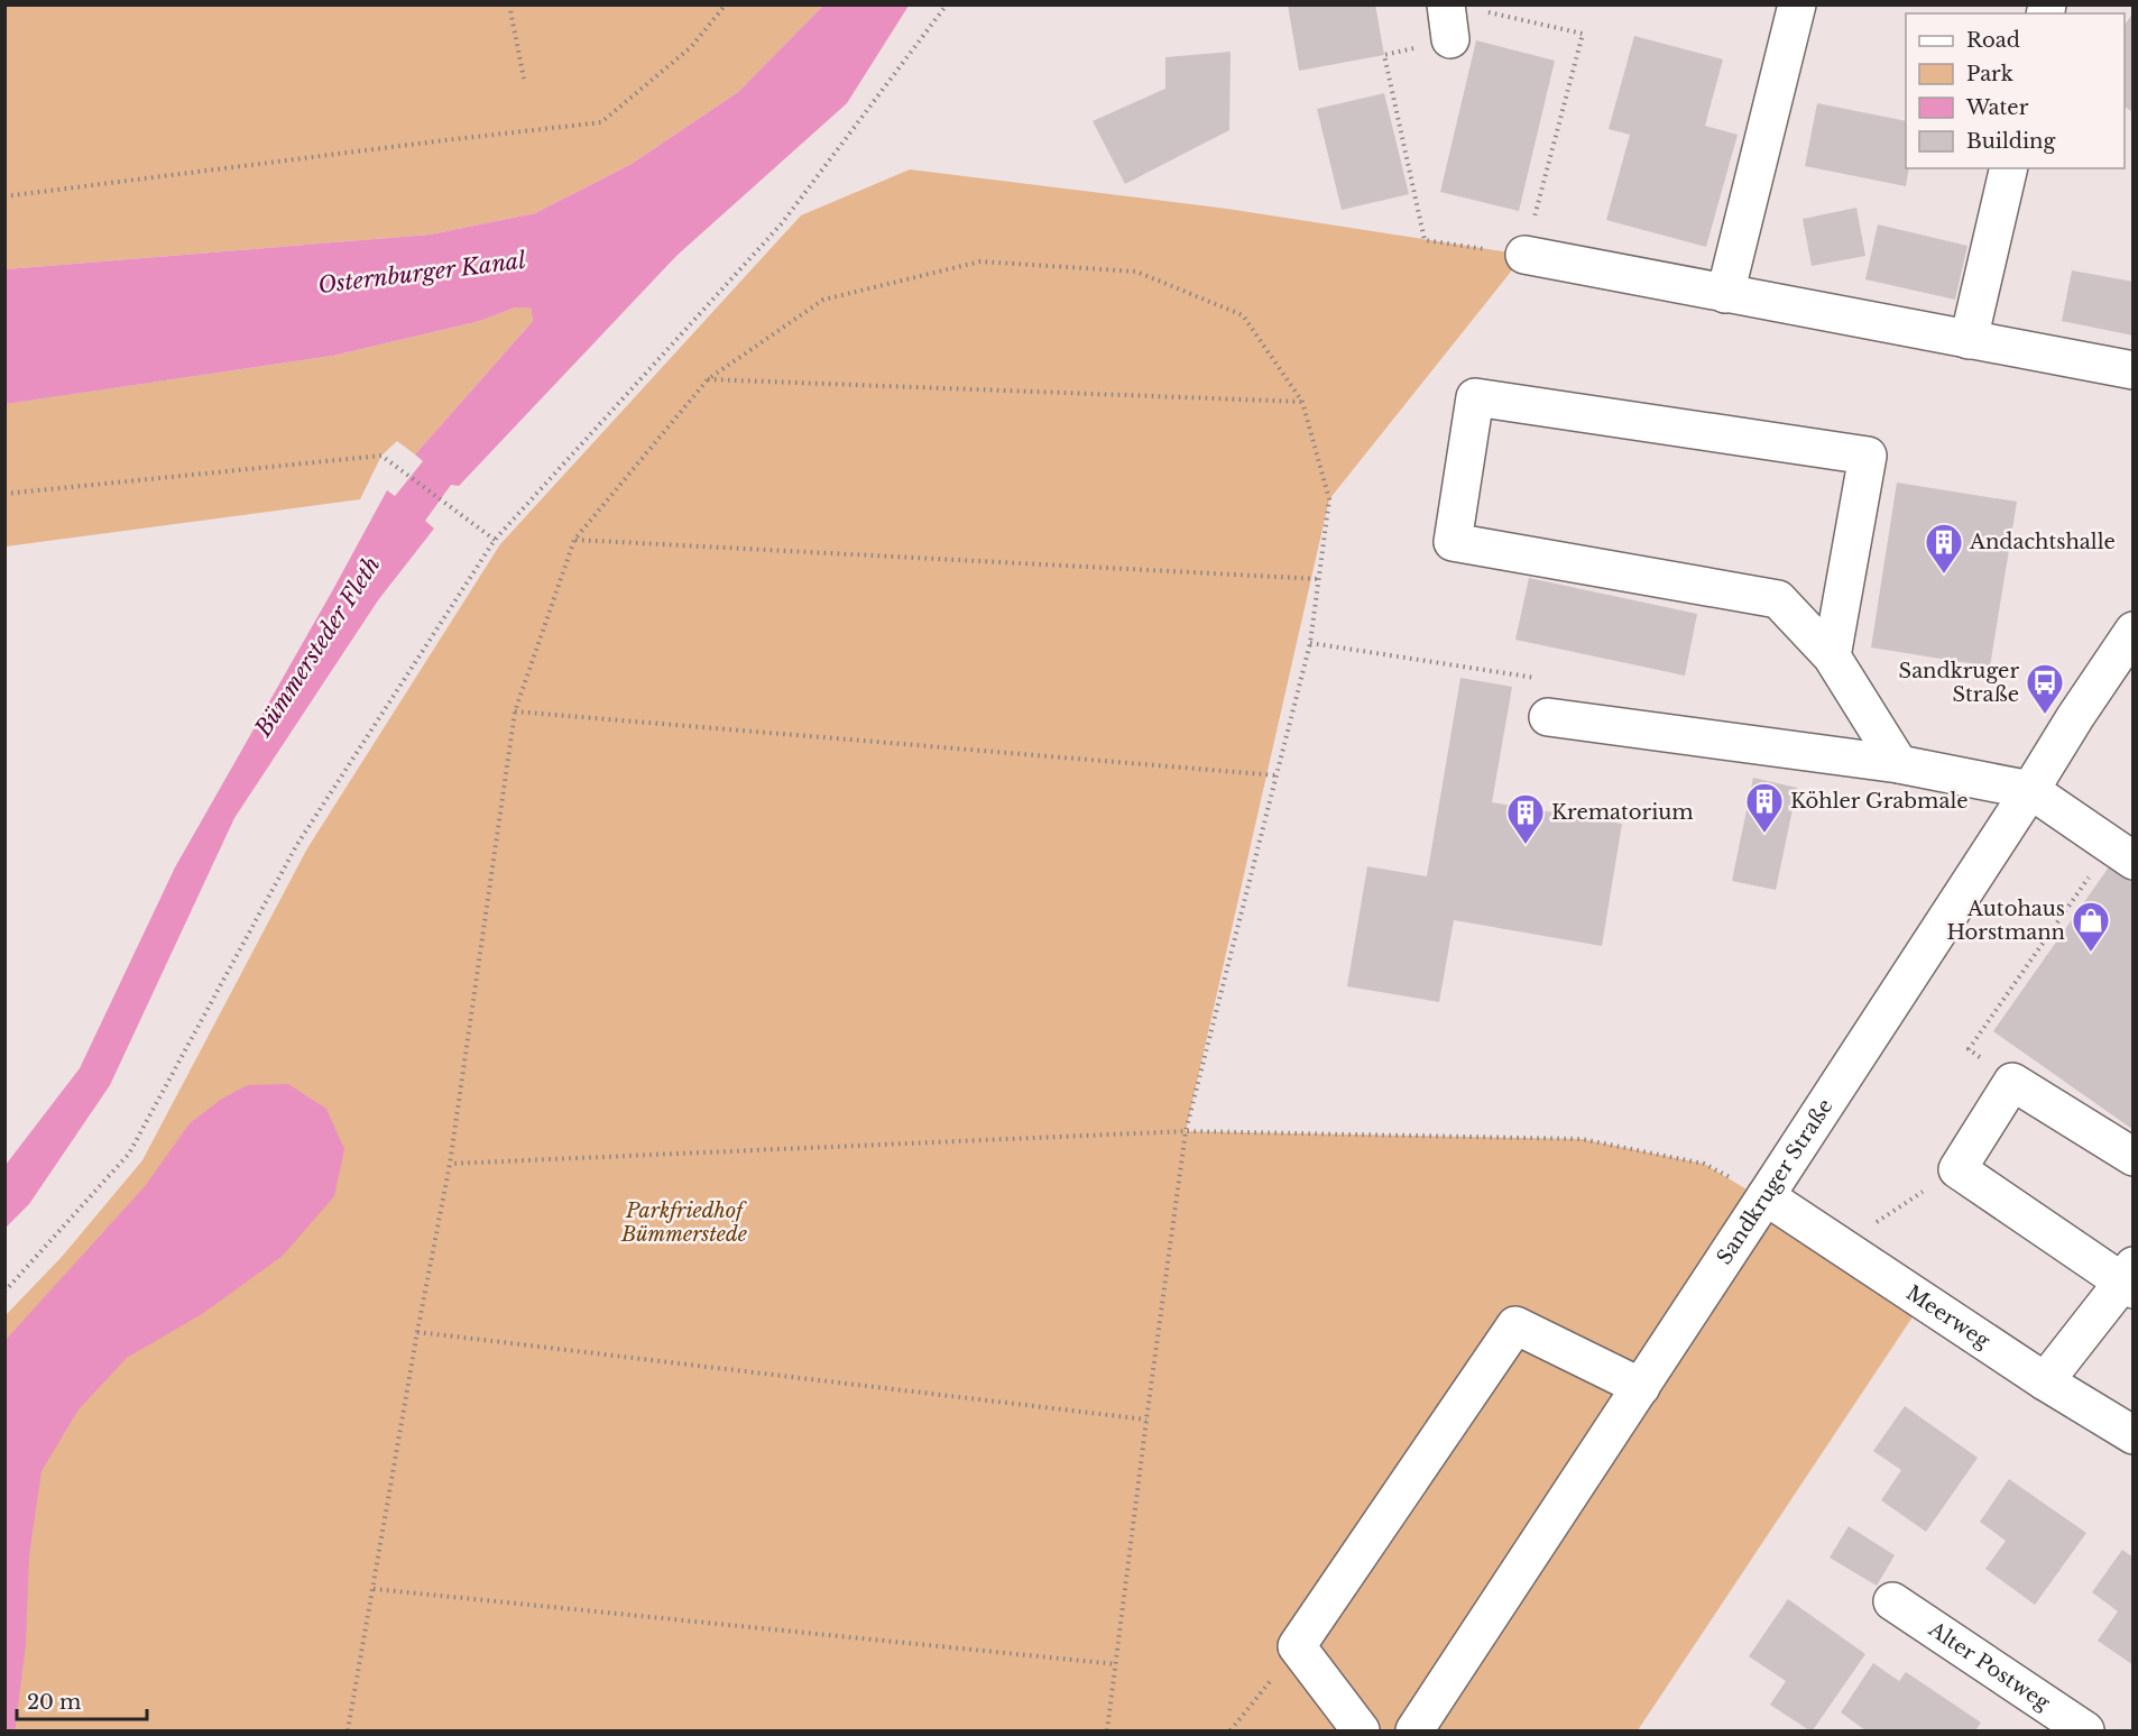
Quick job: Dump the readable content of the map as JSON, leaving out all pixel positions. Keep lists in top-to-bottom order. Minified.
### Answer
{"streets":{"street":["Sandkruger Straße","Meerweg","Alter Postweg"]},"crossings":[["Sandkruger Straße","Meerweg"]],"water":["Osternburger Kanal","Bümmersteder Fleth"],"parks":["Parkfriedhof Bümmerstede"],"places":{"building":["Andachtshalle","Köhler Grabmale","Krematorium"],"bus stop":["Sandkruger Straße"],"shop":["Autohaus Horstmann"]},"legend":["Road","Park","Water","Building"],"scale_bar":"20 m"}
